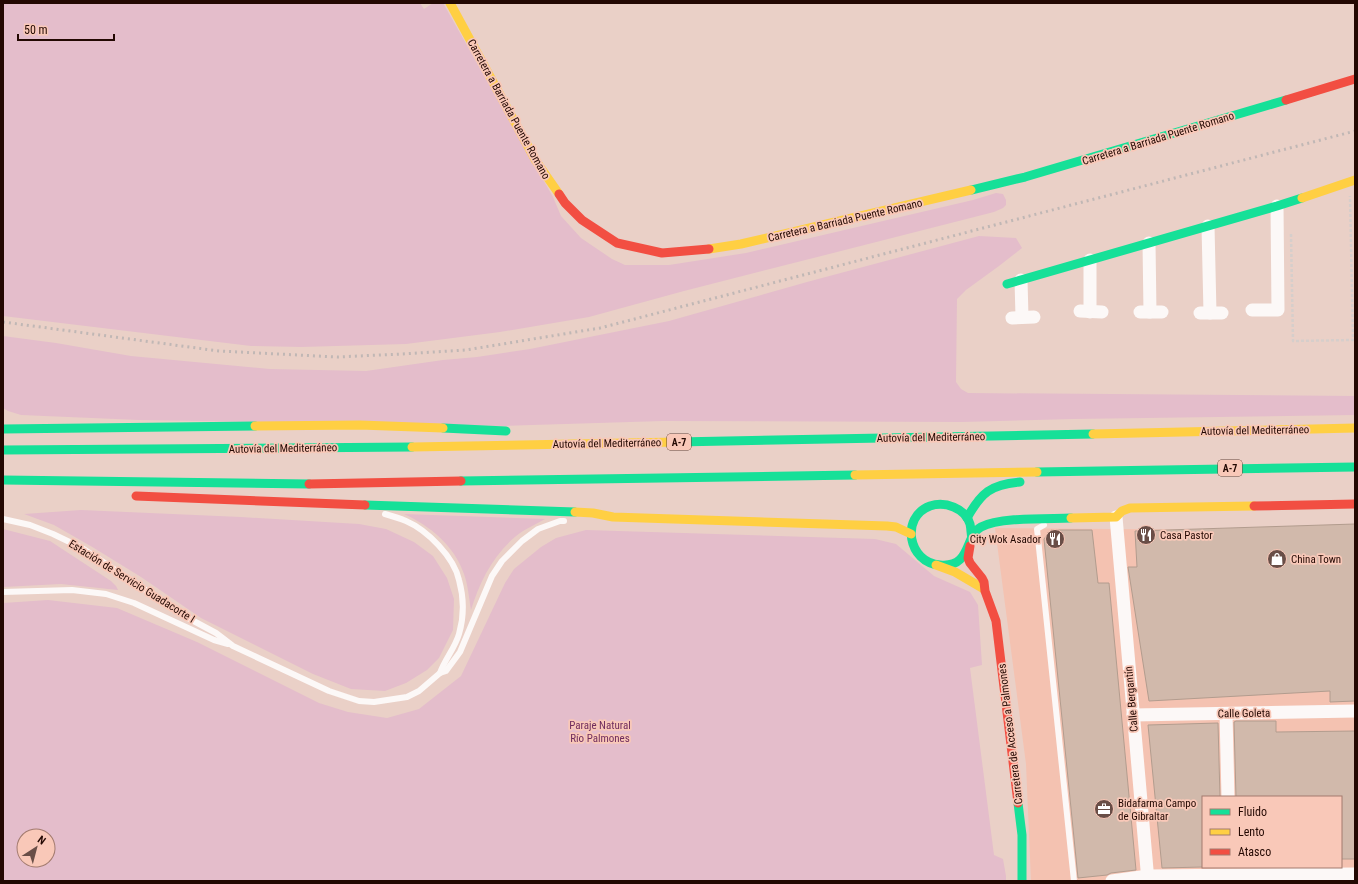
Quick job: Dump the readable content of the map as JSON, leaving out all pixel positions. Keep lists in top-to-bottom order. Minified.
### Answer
{"streets":{"main road":["Carretera a Barriada Puente Romano","Autovía del Mediterráneo","A-7","Carretera de Acceso a Palmones"],"street":["Calle Bergantín","Calle Goleta"],"lane":["Estación de Servicio Guadacorte I"]},"crossings":[["Calle Bergantín","Calle Goleta"]],"parks":["Paraje Natural Río Palmones"],"places":{"restaurant":["Casa Pastor","City Wok Asador"],"shop":["China Town"],"office":["Bidafarma Campo de Gibraltar"]},"legend":["Fluido","Lento","Atasco"],"scale_bar":"50 m","north":"top right"}
